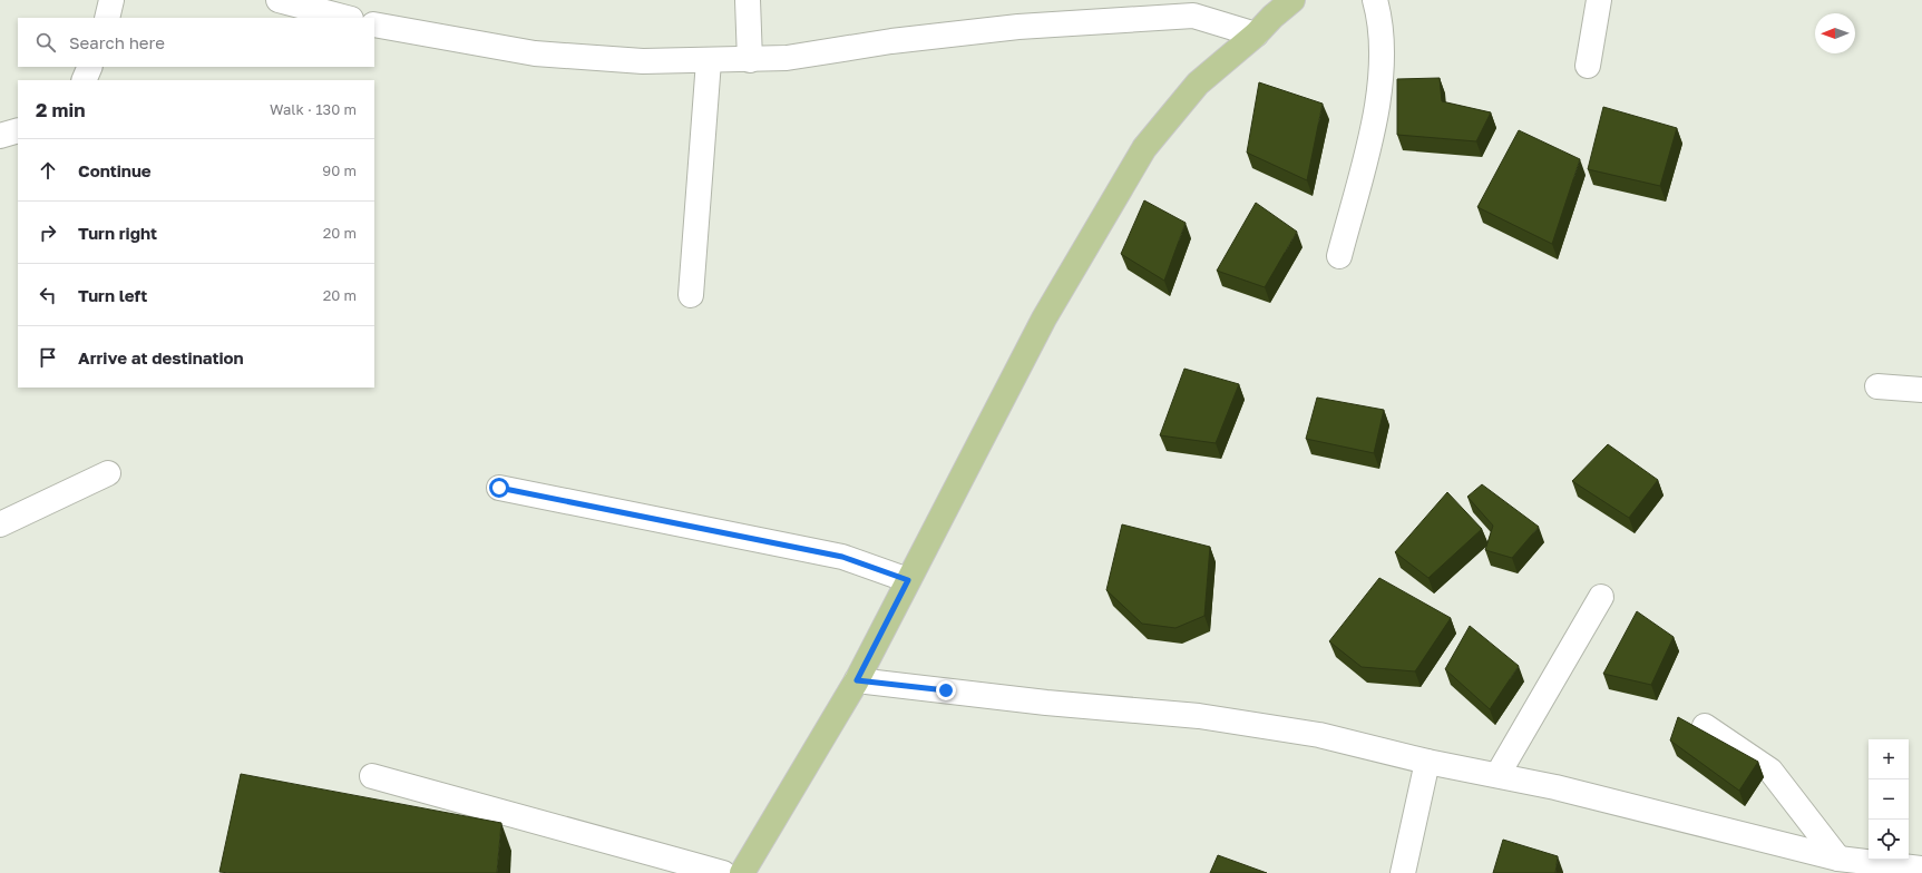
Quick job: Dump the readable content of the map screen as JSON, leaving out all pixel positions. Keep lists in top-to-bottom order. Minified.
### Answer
{"north":"left","page":{"search":"Search here","heading":["2 min","Walk · 130 m"],"list":[["Continue","90 m"],["Turn right","20 m"],["Turn left","20 m"],"Arrive at destination"],"map_buttons":["+","−"]}}
